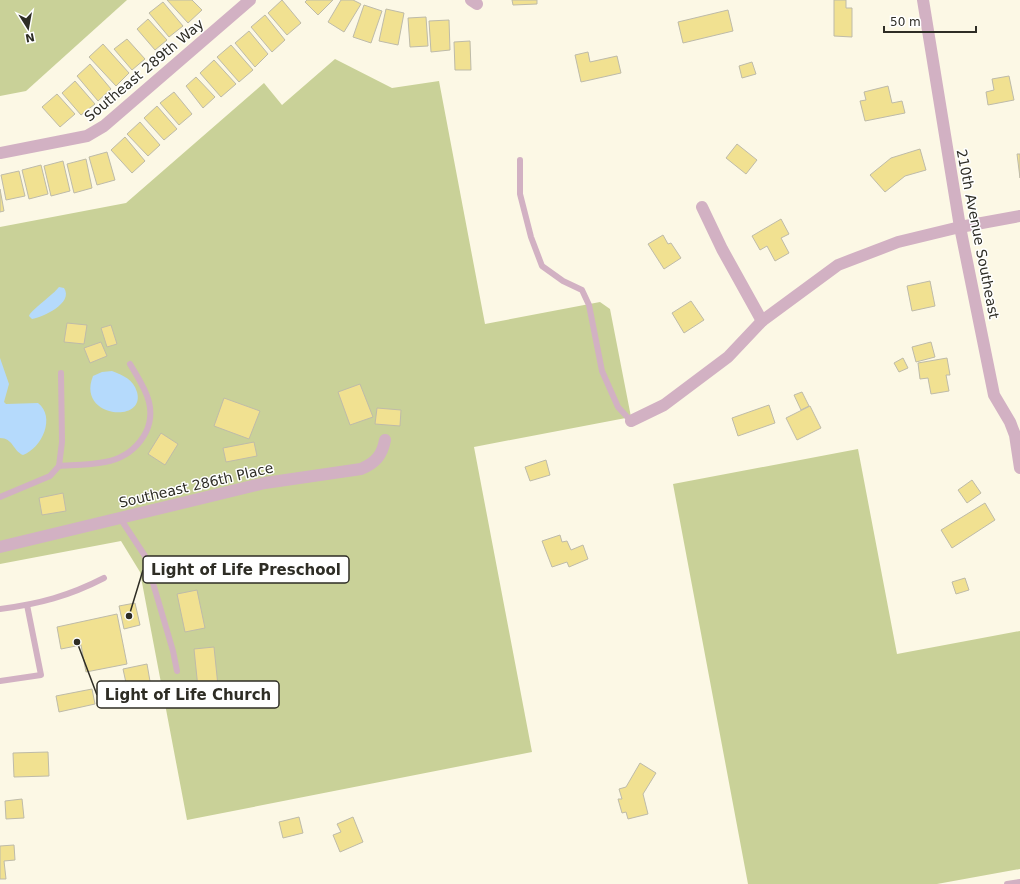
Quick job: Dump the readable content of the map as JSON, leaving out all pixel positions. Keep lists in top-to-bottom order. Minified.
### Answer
{"streets":{"street":["Southeast 289th Way","210th Avenue Southeast","Southeast 286th Place"]},"places":["Light of Life Preschool","Light of Life Church"],"scale_bar":"50 m","north":"bottom"}
